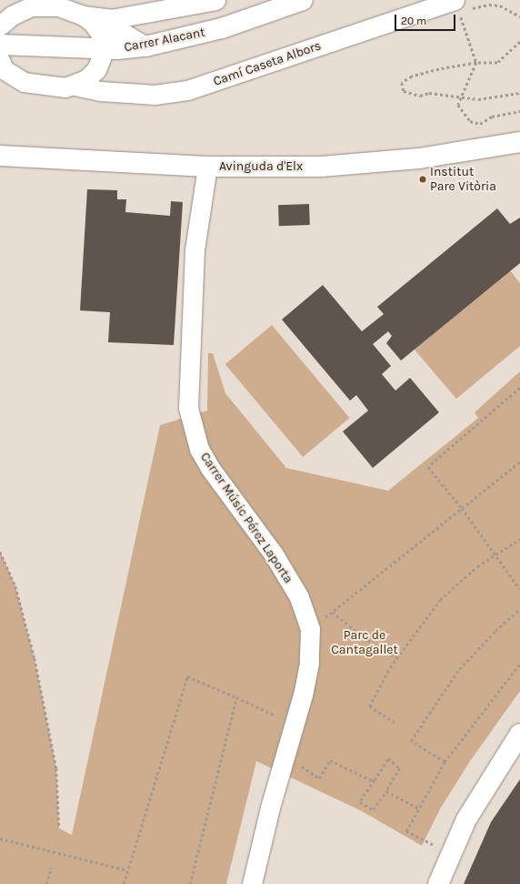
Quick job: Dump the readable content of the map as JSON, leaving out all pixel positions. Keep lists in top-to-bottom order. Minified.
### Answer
{"streets":{"street":["Carrer Alacant","Camí Caseta Albors","Avinguda d'Elx","Carrer Músic Pérez Laporta"]},"crossings":[["Avinguda d'Elx","Carrer Músic Pérez Laporta"]],"parks":["Parc de Cantagallet"],"places":["Institut Pare Vitòria"],"scale_bar":"20 m"}
